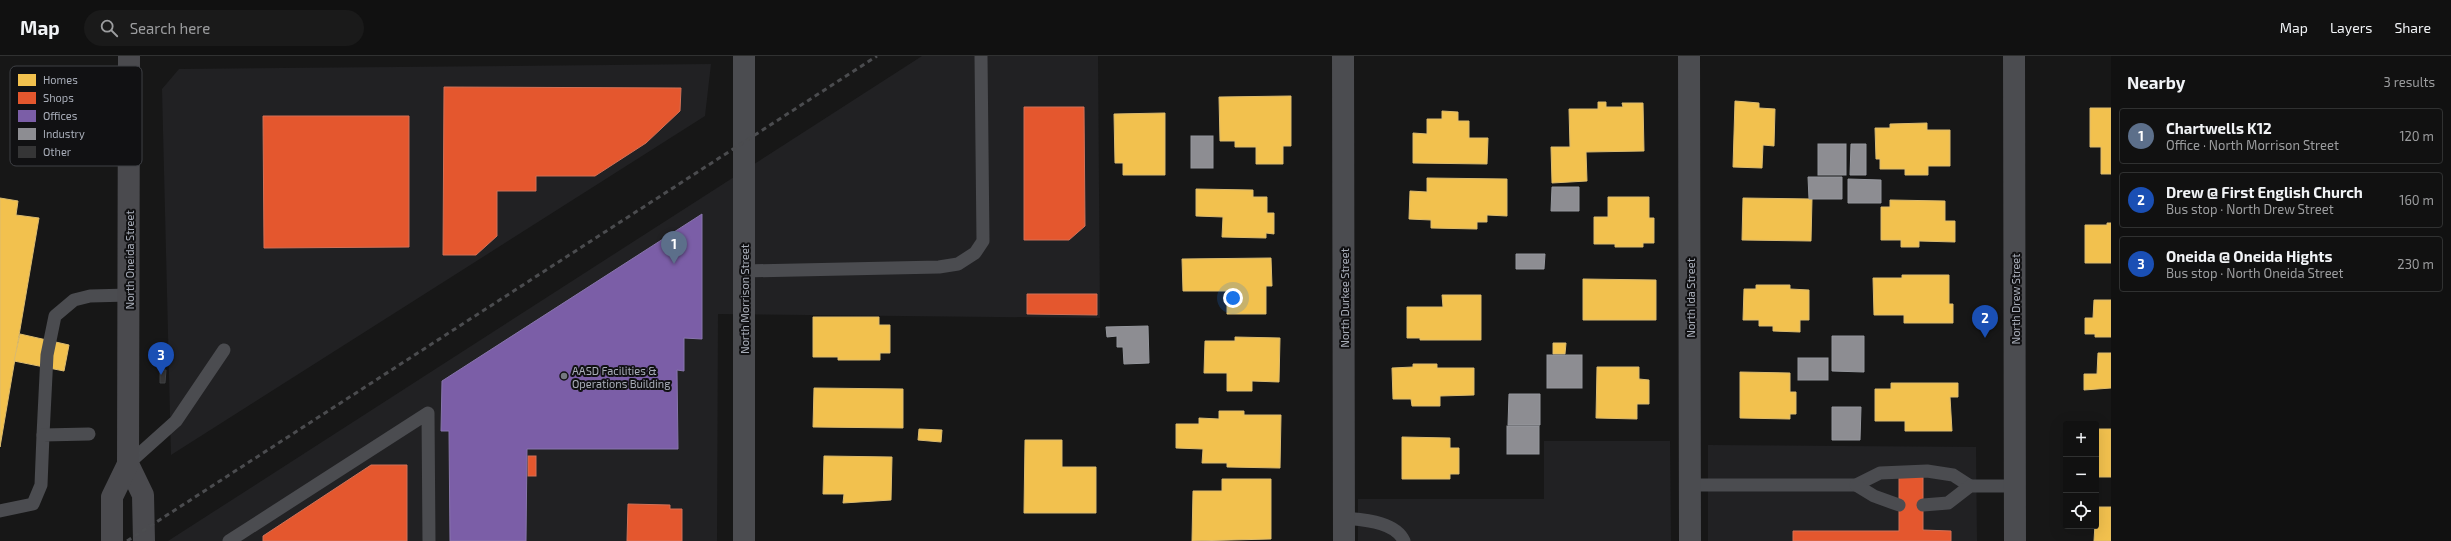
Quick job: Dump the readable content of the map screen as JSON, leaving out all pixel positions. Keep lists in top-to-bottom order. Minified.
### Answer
{"streets":{"main road":["North Oneida Street"],"street":["North Durkee Street","North Ida Street","North Morrison Street","North Drew Street"]},"places":["AASD Facilities & Operations Building"],"legend":["Homes","Shops","Offices","Industry","Other"],"page":{"header":"Map","search":"Search here","nav":["Map","Layers","Share"],"heading":["Nearby","3 results"],"list":[{"mark":"1","name":"Chartwells K12","note":"Office · North Morrison Street","value":"120 m"},{"mark":"2","name":"Drew @ First English Church","note":"Bus stop · North Drew Street","value":"160 m"},{"mark":"3","name":"Oneida @ Oneida Hights","note":"Bus stop · North Oneida Street","value":"230 m"}],"pins":["1","2","3"],"map_buttons":["+","−"]}}
